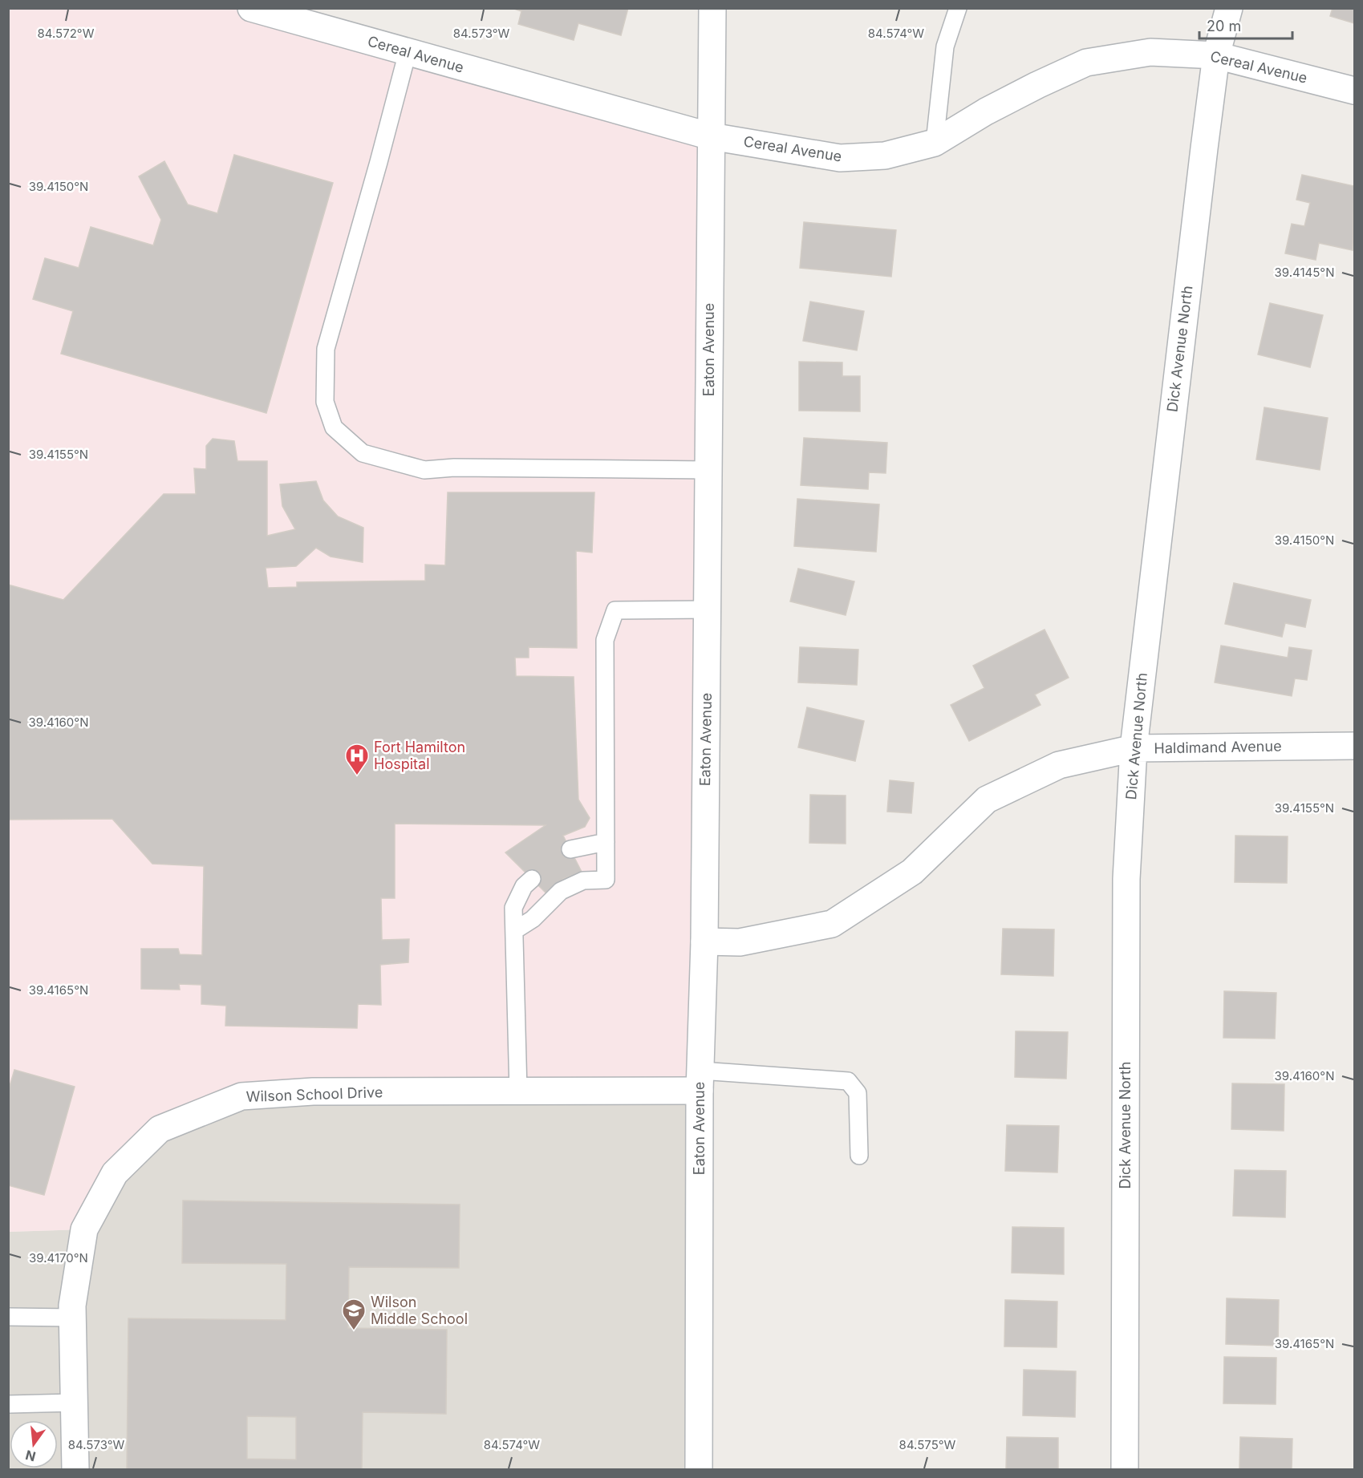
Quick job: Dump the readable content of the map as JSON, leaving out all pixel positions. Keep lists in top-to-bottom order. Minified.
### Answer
{"streets":{"street":["Cereal Avenue","Dick Avenue North","Eaton Avenue","Haldimand Avenue","Wilson School Drive"]},"crossings":[["Cereal Avenue","Dick Avenue North"],["Cereal Avenue","Eaton Avenue"],["Dick Avenue North","Haldimand Avenue"],["Eaton Avenue","Haldimand Avenue"],["Eaton Avenue","Wilson School Drive"]],"places":{"hospital":["Fort Hamilton Hospital"],"school or university":["Wilson Middle School"]},"scale_bar":"20 m","north":"bottom","coordinates":["84.572°W","84.573°W","84.574°W","39.4150°N","39.4145°N","39.4155°N","39.4160°N","39.4165°N","39.4170°N","84.575°W"]}
